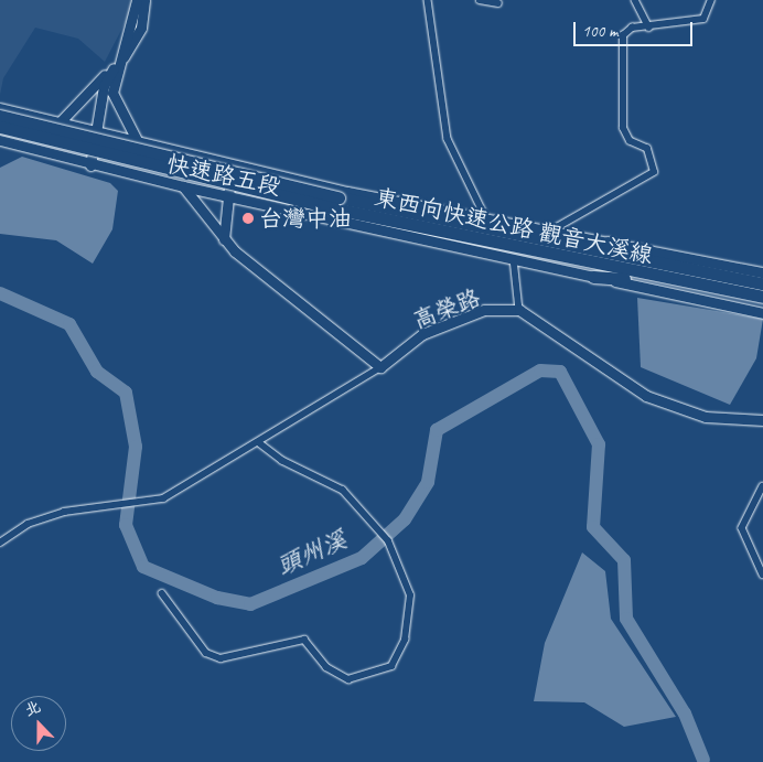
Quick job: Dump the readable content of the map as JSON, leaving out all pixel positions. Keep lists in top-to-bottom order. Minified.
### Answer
{"streets":{"highway":["東西向快速公路 觀音大溪線"],"main road":["快速路五段","高榮路"]},"water":["頭州溪"],"places":["台灣中油"],"scale_bar":"100 m","north":"top"}
